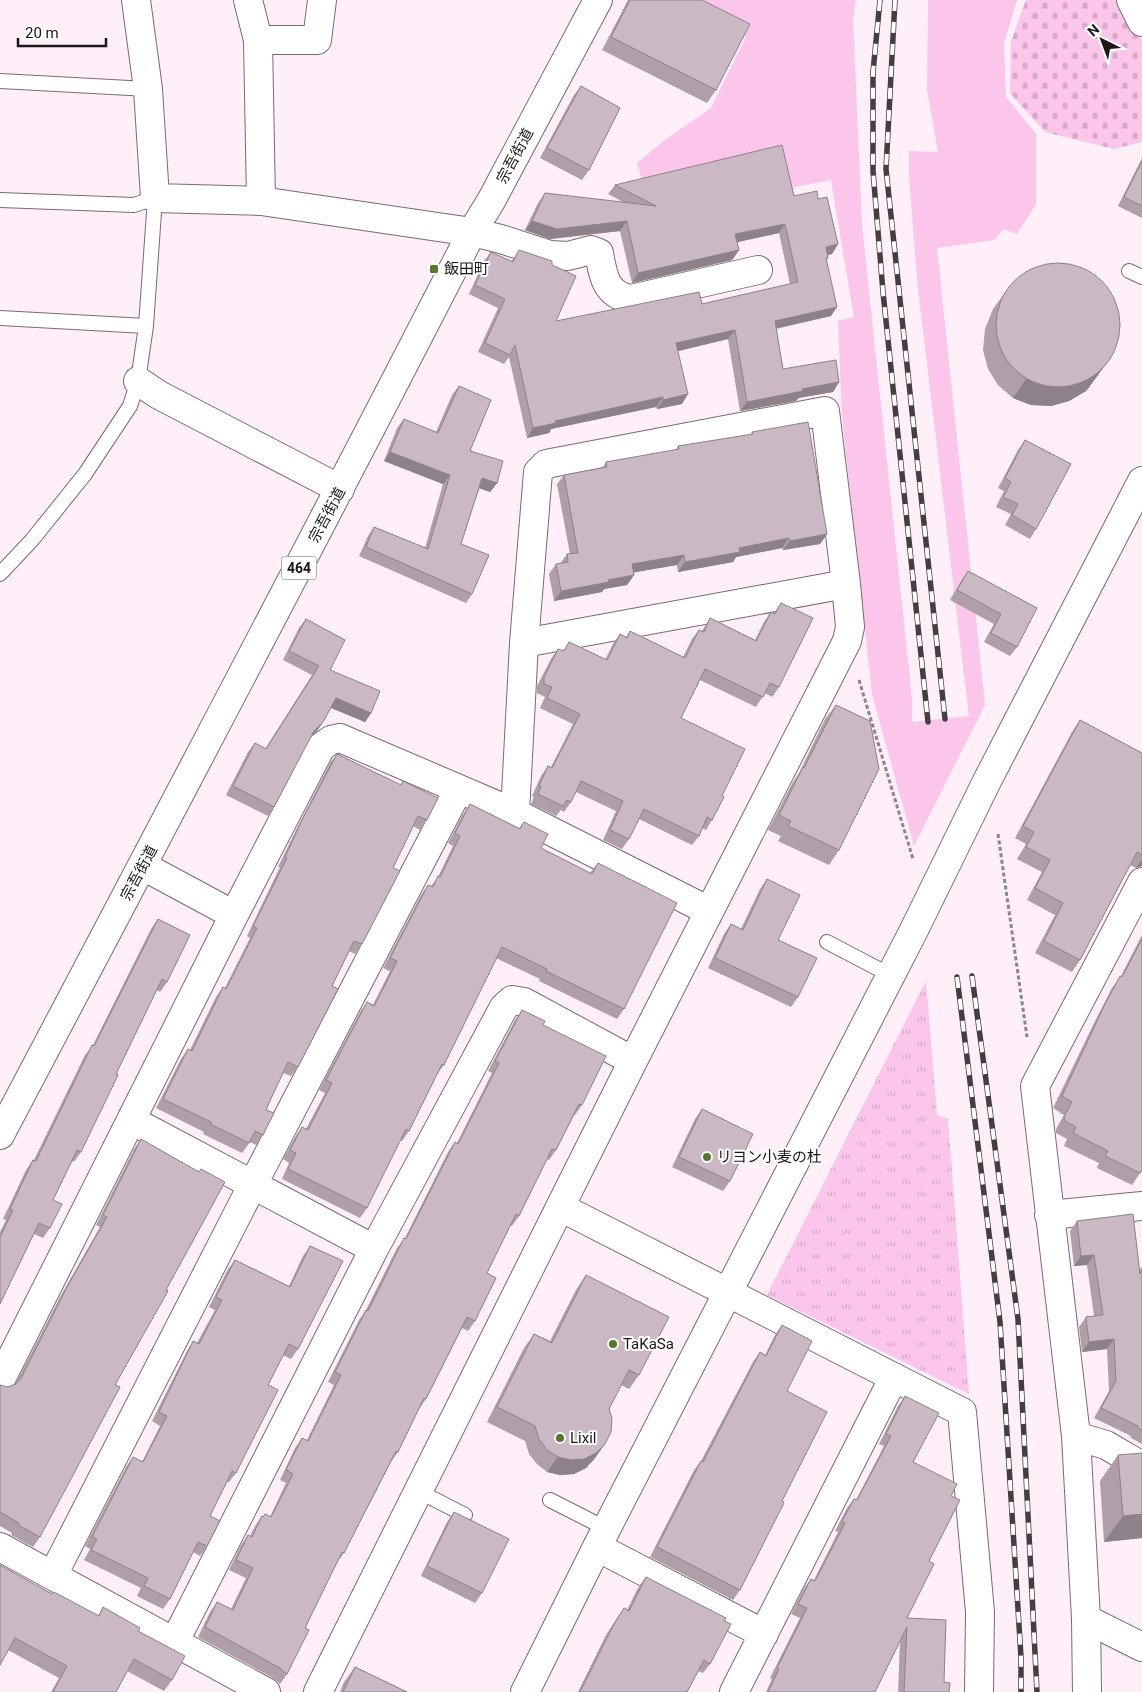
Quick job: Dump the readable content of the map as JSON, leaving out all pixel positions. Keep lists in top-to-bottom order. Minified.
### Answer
{"streets":{"main road":["宗吾街道","464"]},"places":{"transit":["飯田町"],"other":["リヨン小麦の杜","TaKaSa","Lixil"]},"scale_bar":"20 m","north":"top left"}
